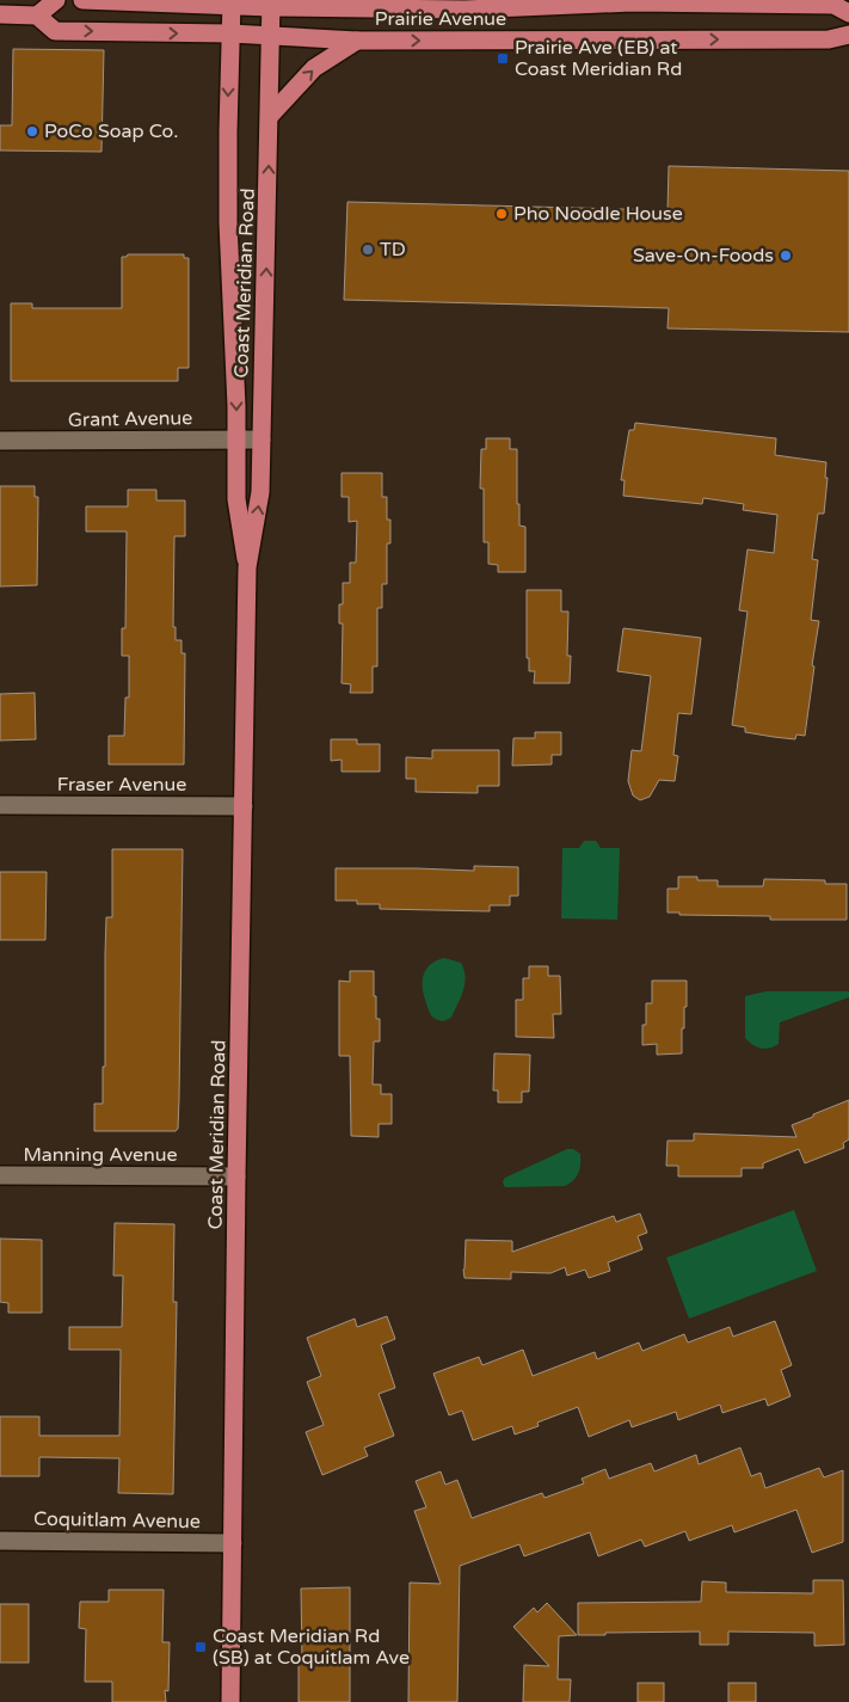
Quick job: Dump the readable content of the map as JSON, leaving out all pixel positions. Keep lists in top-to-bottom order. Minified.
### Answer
{"streets":{"main road":["Prairie Avenue","Coast Meridian Road"],"street":["Grant Avenue","Fraser Avenue","Manning Avenue","Coquitlam Avenue"]},"crossings":[["Prairie Avenue","Coast Meridian Road"],["Coast Meridian Road","Grant Avenue"],["Coast Meridian Road","Fraser Avenue"],["Coast Meridian Road","Manning Avenue"],["Coast Meridian Road","Coquitlam Avenue"]],"places":{"transit":["Prairie Ave (EB) at Coast Meridian Rd","Coast Meridian Rd (SB) at Coquitlam Ave"],"other":["PoCo Soap Co.","Pho Noodle House","TD","Save-On-Foods"]}}
